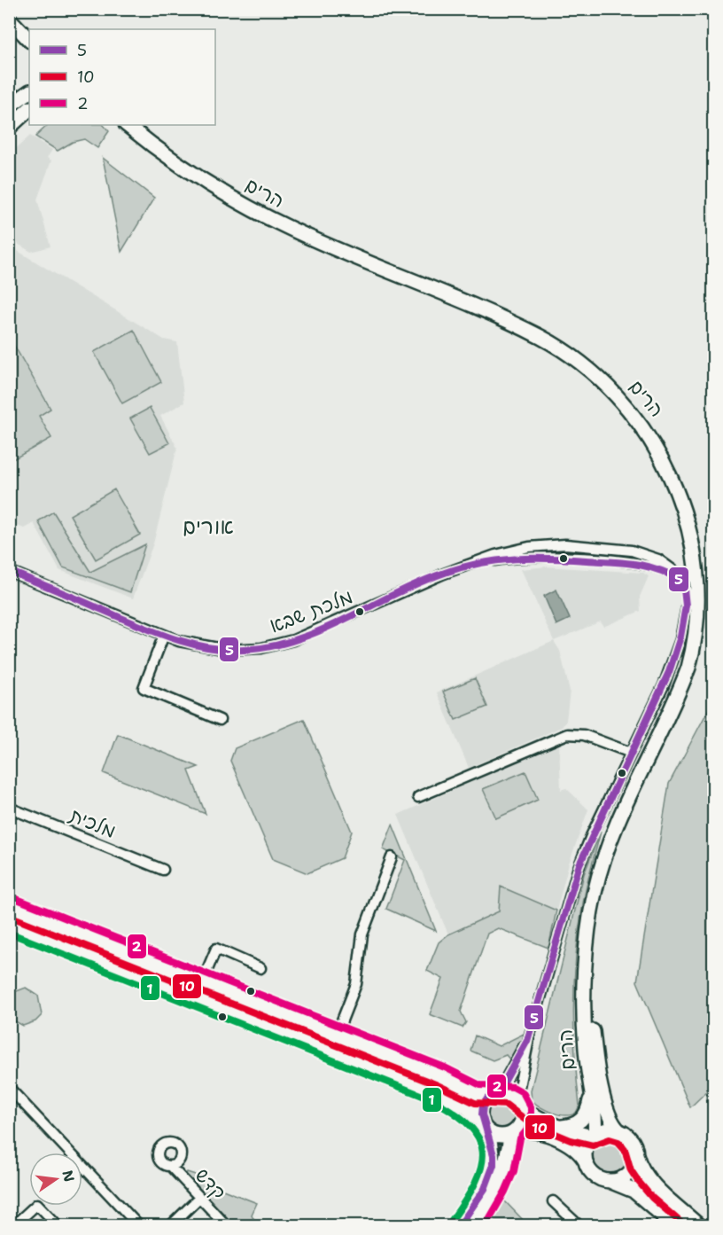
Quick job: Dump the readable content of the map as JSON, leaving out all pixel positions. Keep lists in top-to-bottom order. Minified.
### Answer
{"streets":{"main road":["הרים"],"street":["מלכת שבא","מלכית","קדש"]},"districts":["אורים"],"lines":["transit line 5","transit line 2","transit line 10","transit line 1"],"legend":["5","10","2"],"north":"right"}
